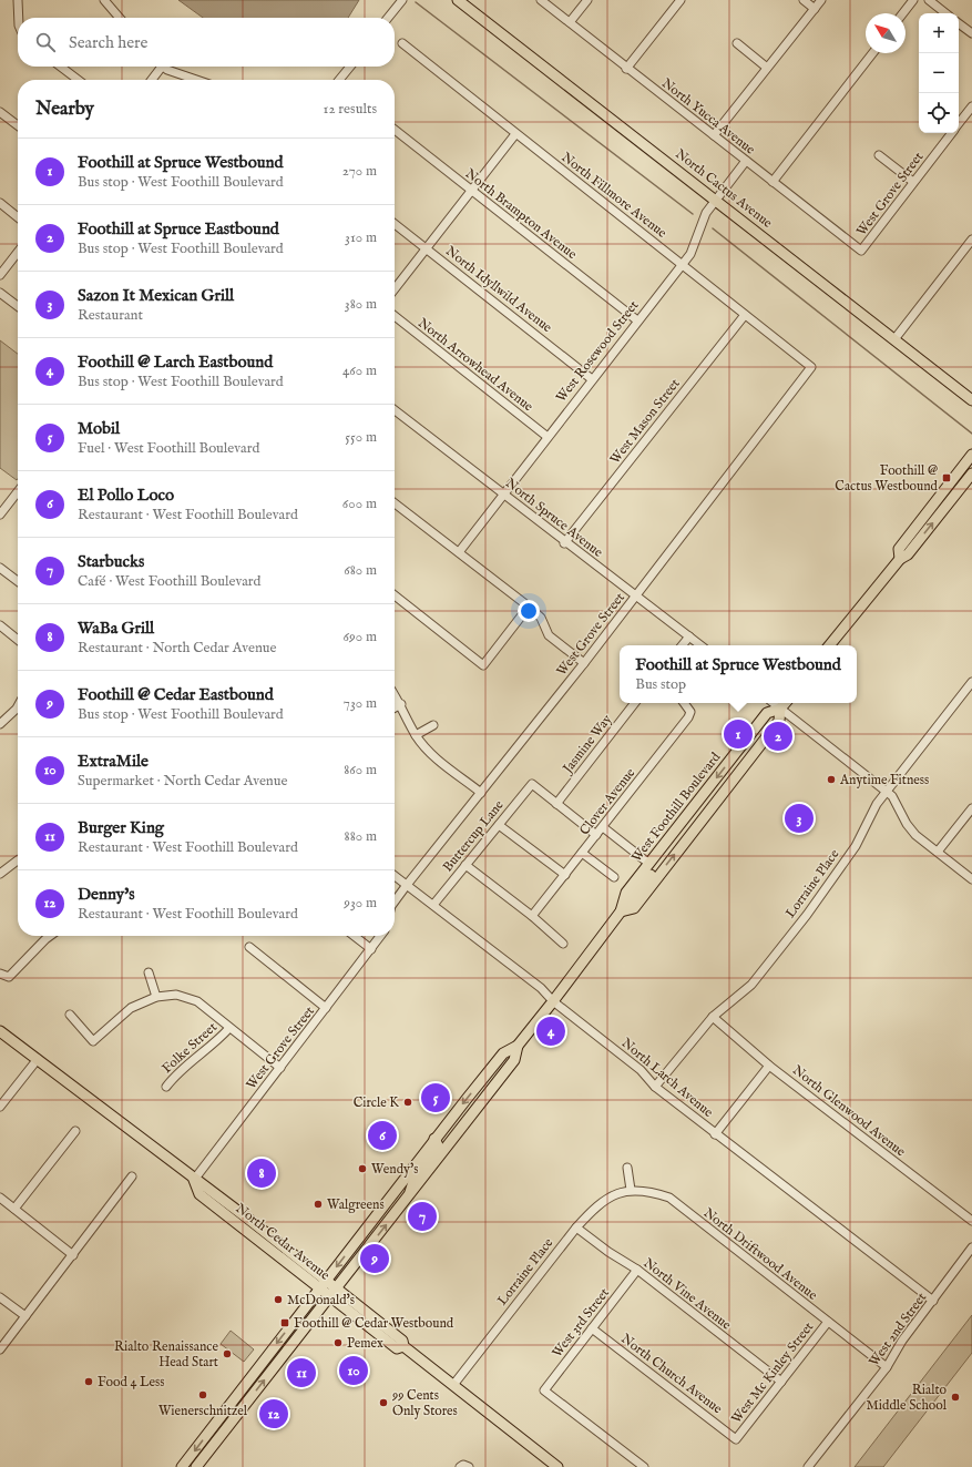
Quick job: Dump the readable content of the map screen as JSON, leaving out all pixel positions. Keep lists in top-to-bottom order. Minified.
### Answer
{"streets":{"main road":["North Cactus Avenue","West Foothill Boulevard","North Cedar Avenue"],"street":["North Yucca Avenue","West Grove Street","North Fillmore Avenue","North Brampton Avenue","North Idyllwild Avenue","West Rosewood Street","North Arrowhead Avenue","West Mason Street","North Spruce Avenue","Jasmine Way","Clover Avenue","Buttercup Lane","Lorraine Place","Folke Street","North Larch Avenue","North Glenwood Avenue","North Driftwood Avenue","North Vine Avenue","West 3rd Street","West 2nd Street","West Mc Kinley Street","North Church Avenue"]},"crossings":[["North Yucca Avenue","West Grove Street"],["North Yucca Avenue","West Rosewood Street"],["North Cactus Avenue","West Rosewood Street"],["West Grove Street","North Fillmore Avenue"],["West Grove Street","North Spruce Avenue"],["West Grove Street","North Larch Avenue"],["West Grove Street","North Cedar Avenue"],["North Fillmore Avenue","West Rosewood Street"],["North Fillmore Avenue","West Mason Street"],["North Brampton Avenue","West Rosewood Street"],["North Idyllwild Avenue","West Rosewood Street"],["West Rosewood Street","North Arrowhead Avenue"],["West Rosewood Street","North Spruce Avenue"],["West Mason Street","North Spruce Avenue"],["Jasmine Way","Buttercup Lane"],["West Foothill Boulevard","North Larch Avenue"],["West Foothill Boulevard","North Cedar Avenue"],["Buttercup Lane","North Larch Avenue"],["Lorraine Place","North Larch Avenue"],["Lorraine Place","North Glenwood Avenue"],["Lorraine Place","North Cedar Avenue"],["Lorraine Place","North Driftwood Avenue"],["Lorraine Place","North Vine Avenue"],["North Larch Avenue","West 2nd Street"],["North Driftwood Avenue","West 2nd Street"],["North Driftwood Avenue","West Mc Kinley Street"],["North Vine Avenue","West 3rd Street"],["North Vine Avenue","West Mc Kinley Street"],["West 3rd Street","North Church Avenue"],["West Mc Kinley Street","North Church Avenue"]],"places":{"transit":["Foothill @ Cactus Westbound","Foothill @ Cedar Westbound"],"other":["Anytime Fitness","Circle K","Wendy's","Walgreens","McDonald's","Pemex","Rialto Renaissance Head Start","Food 4 Less","Wienerschnitzel","Rialto Middle School","99 Cents Only Stores"]},"north":"top left","page":{"map_buttons":["+","−"],"search":"Search here","heading":["Nearby","12 results"],"list":[{"mark":"1","name":"Foothill at Spruce Westbound","note":"Bus stop · West Foothill Boulevard","value":"270 m"},{"mark":"2","name":"Foothill at Spruce Eastbound","note":"Bus stop · West Foothill Boulevard","value":"310 m"},{"mark":"3","name":"Sazon It Mexican Grill","note":"Restaurant","value":"380 m"},{"mark":"4","name":"Foothill @ Larch Eastbound","note":"Bus stop · West Foothill Boulevard","value":"460 m"},{"mark":"5","name":"Mobil","note":"Fuel · West Foothill Boulevard","value":"550 m"},{"mark":"6","name":"El Pollo Loco","note":"Restaurant · West Foothill Boulevard","value":"600 m"},{"mark":"7","name":"Starbucks","note":"Café · West Foothill Boulevard","value":"680 m"},{"mark":"8","name":"WaBa Grill","note":"Restaurant · North Cedar Avenue","value":"690 m"},{"mark":"9","name":"Foothill @ Cedar Eastbound","note":"Bus stop · West Foothill Boulevard","value":"730 m"},{"mark":"10","name":"ExtraMile","note":"Supermarket · North Cedar Avenue","value":"860 m"},{"mark":"11","name":"Burger King","note":"Restaurant · West Foothill Boulevard","value":"880 m"},{"mark":"12","name":"Denny's","note":"Restaurant · West Foothill Boulevard","value":"930 m"}],"popup":["Foothill at Spruce Westbound","Bus stop"],"pins":["1","2","3","4","5","6","8","7","9","10","11","12"]}}
